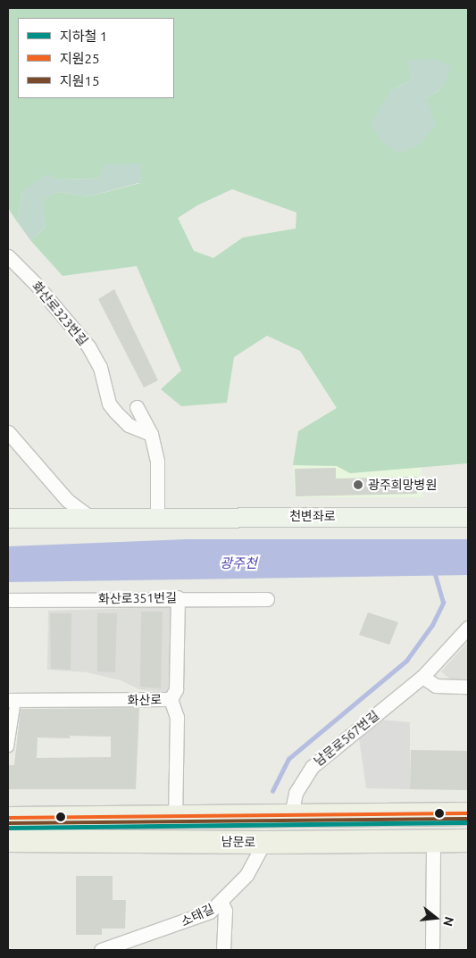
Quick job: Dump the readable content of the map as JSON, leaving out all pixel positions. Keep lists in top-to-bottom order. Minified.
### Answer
{"streets":{"main road":["천변좌로","남문로"],"street":["화산로323번길","화산로351번길","화산로","남문로567번길","소태길"]},"crossings":[["화산로351번길","화산로"],["남문로","소태길"]],"water":["광주천"],"places":["광주희망병원"],"lines":["transit line 지원25","transit line 지원15","metro line 1"],"legend":["지하철 1","지원25","지원15"],"north":"right"}
